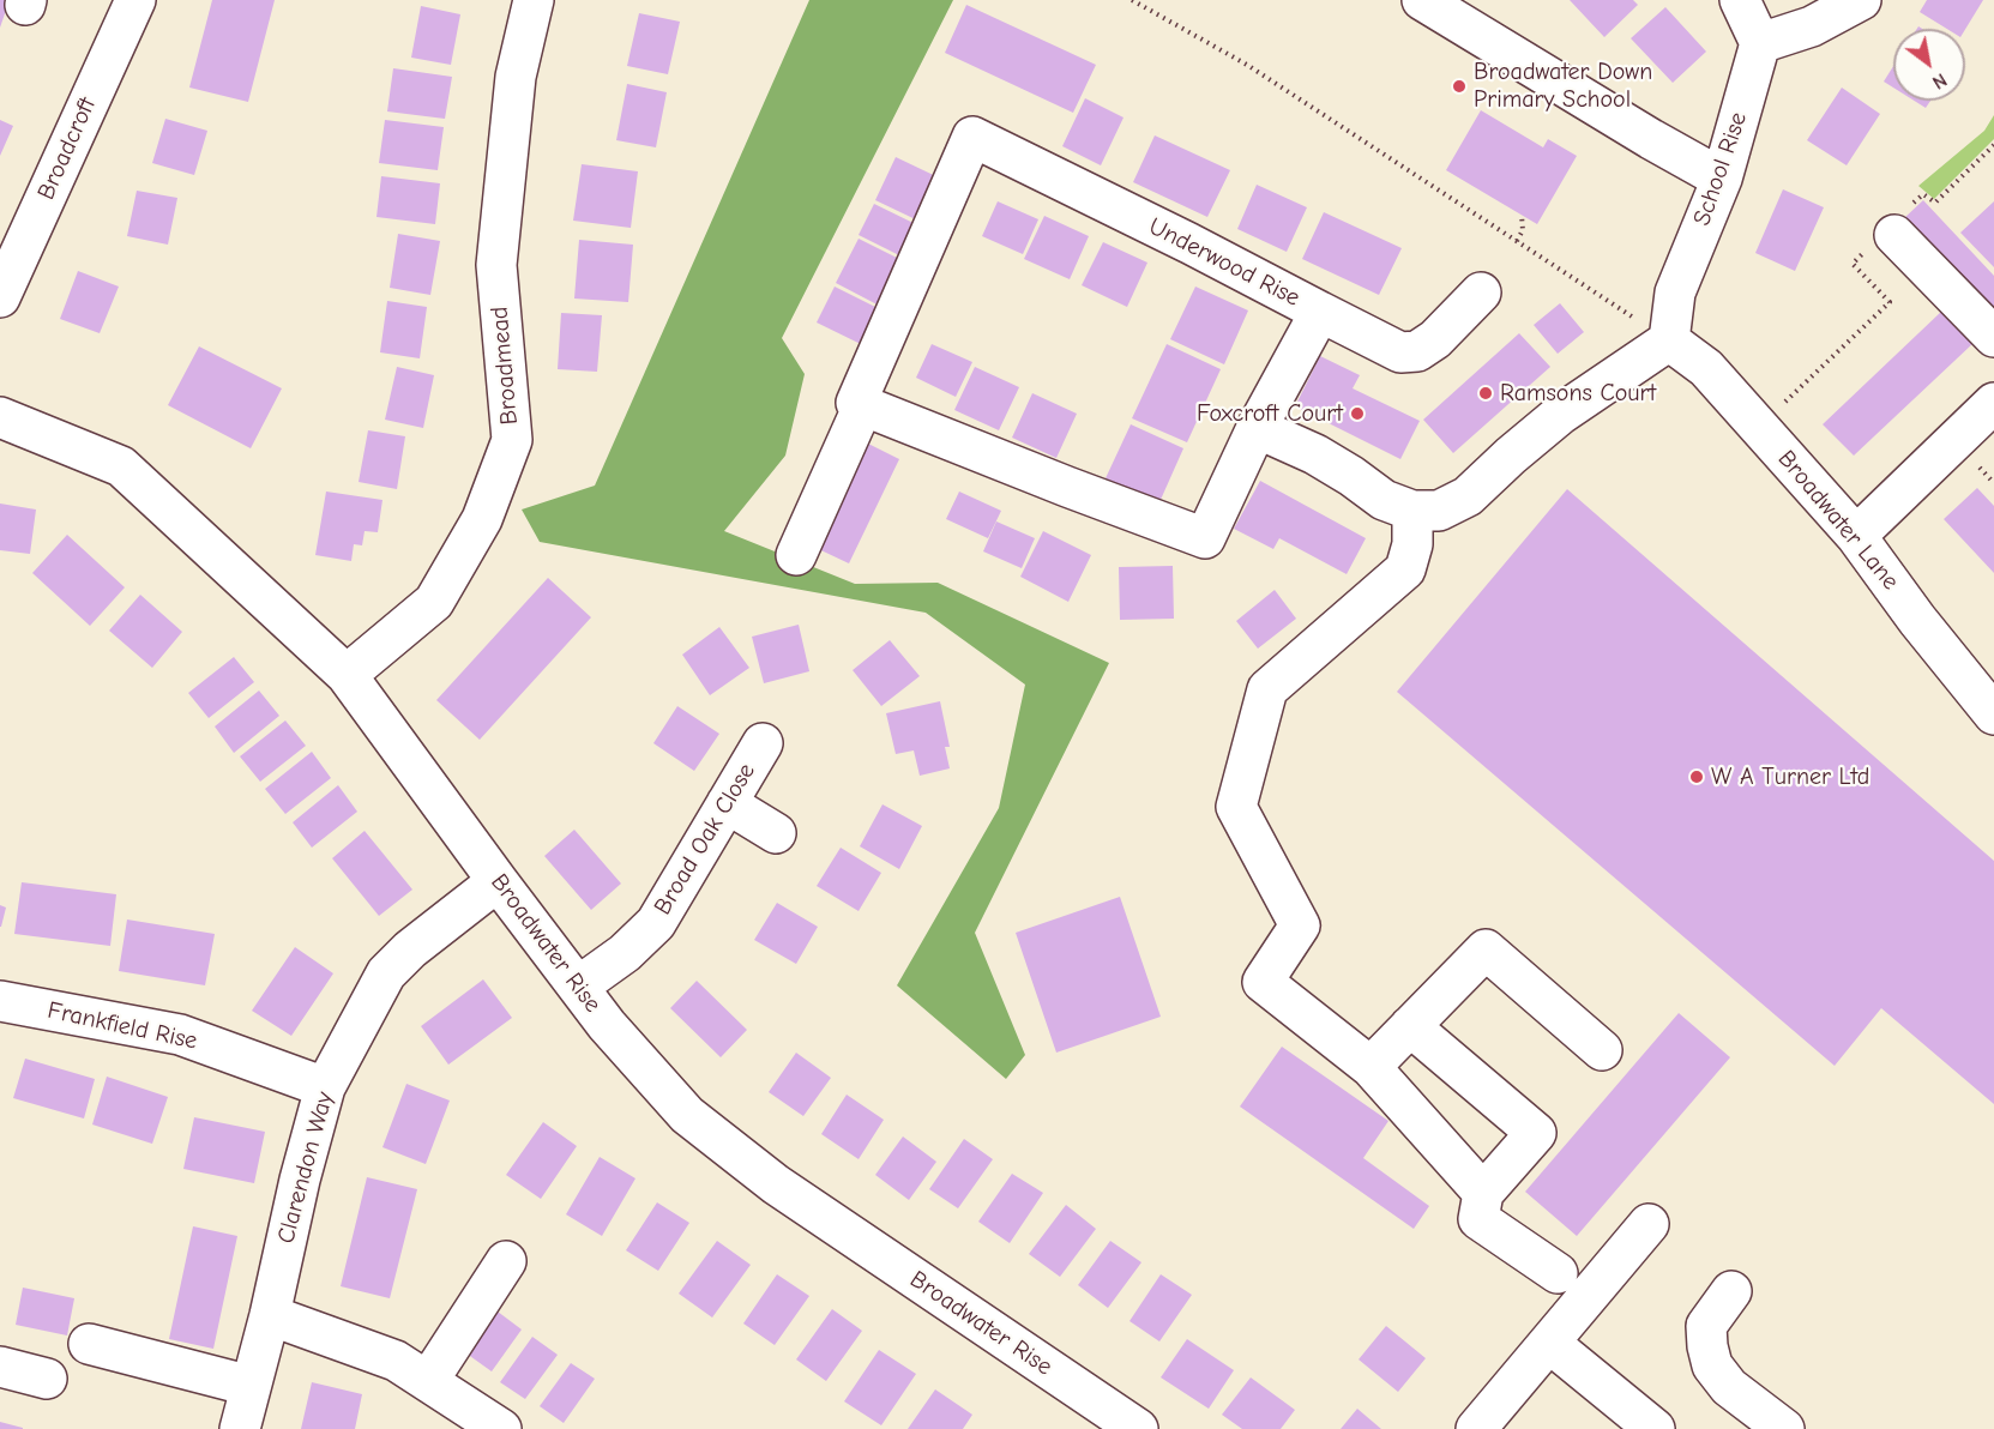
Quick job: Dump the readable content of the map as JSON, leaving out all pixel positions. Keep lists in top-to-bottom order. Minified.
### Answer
{"streets":{"street":["Broadcroft","School Rise","Underwood Rise","Broadmead","Broadwater Lane","Broad Oak Close","Broadwater Rise","Frankfield Rise","Clarendon Way"]},"crossings":[["School Rise","Broadwater Lane"],["Broadmead","Broadwater Rise"],["Broad Oak Close","Broadwater Rise"],["Broadwater Rise","Clarendon Way"],["Frankfield Rise","Clarendon Way"]],"places":["Broadwater Down Primary School","Ramsons Court","Foxcroft Court","W A Turner Ltd"],"north":"bottom right"}
